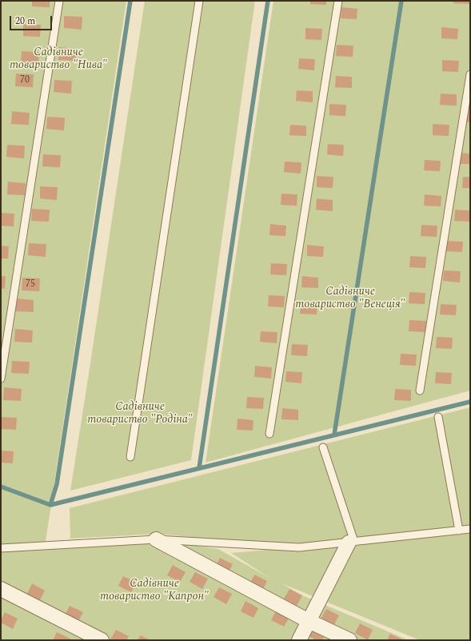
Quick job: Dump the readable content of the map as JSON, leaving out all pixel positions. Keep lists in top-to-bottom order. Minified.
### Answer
{"parks":["Садівниче товариство \"Нива\"","Садівниче товариство \"Венеція\"","Садівниче товариство \"Родіна\"","Садівниче товариство \"Капрон\""],"house_numbers":["70","75"],"scale_bar":"20 m"}
